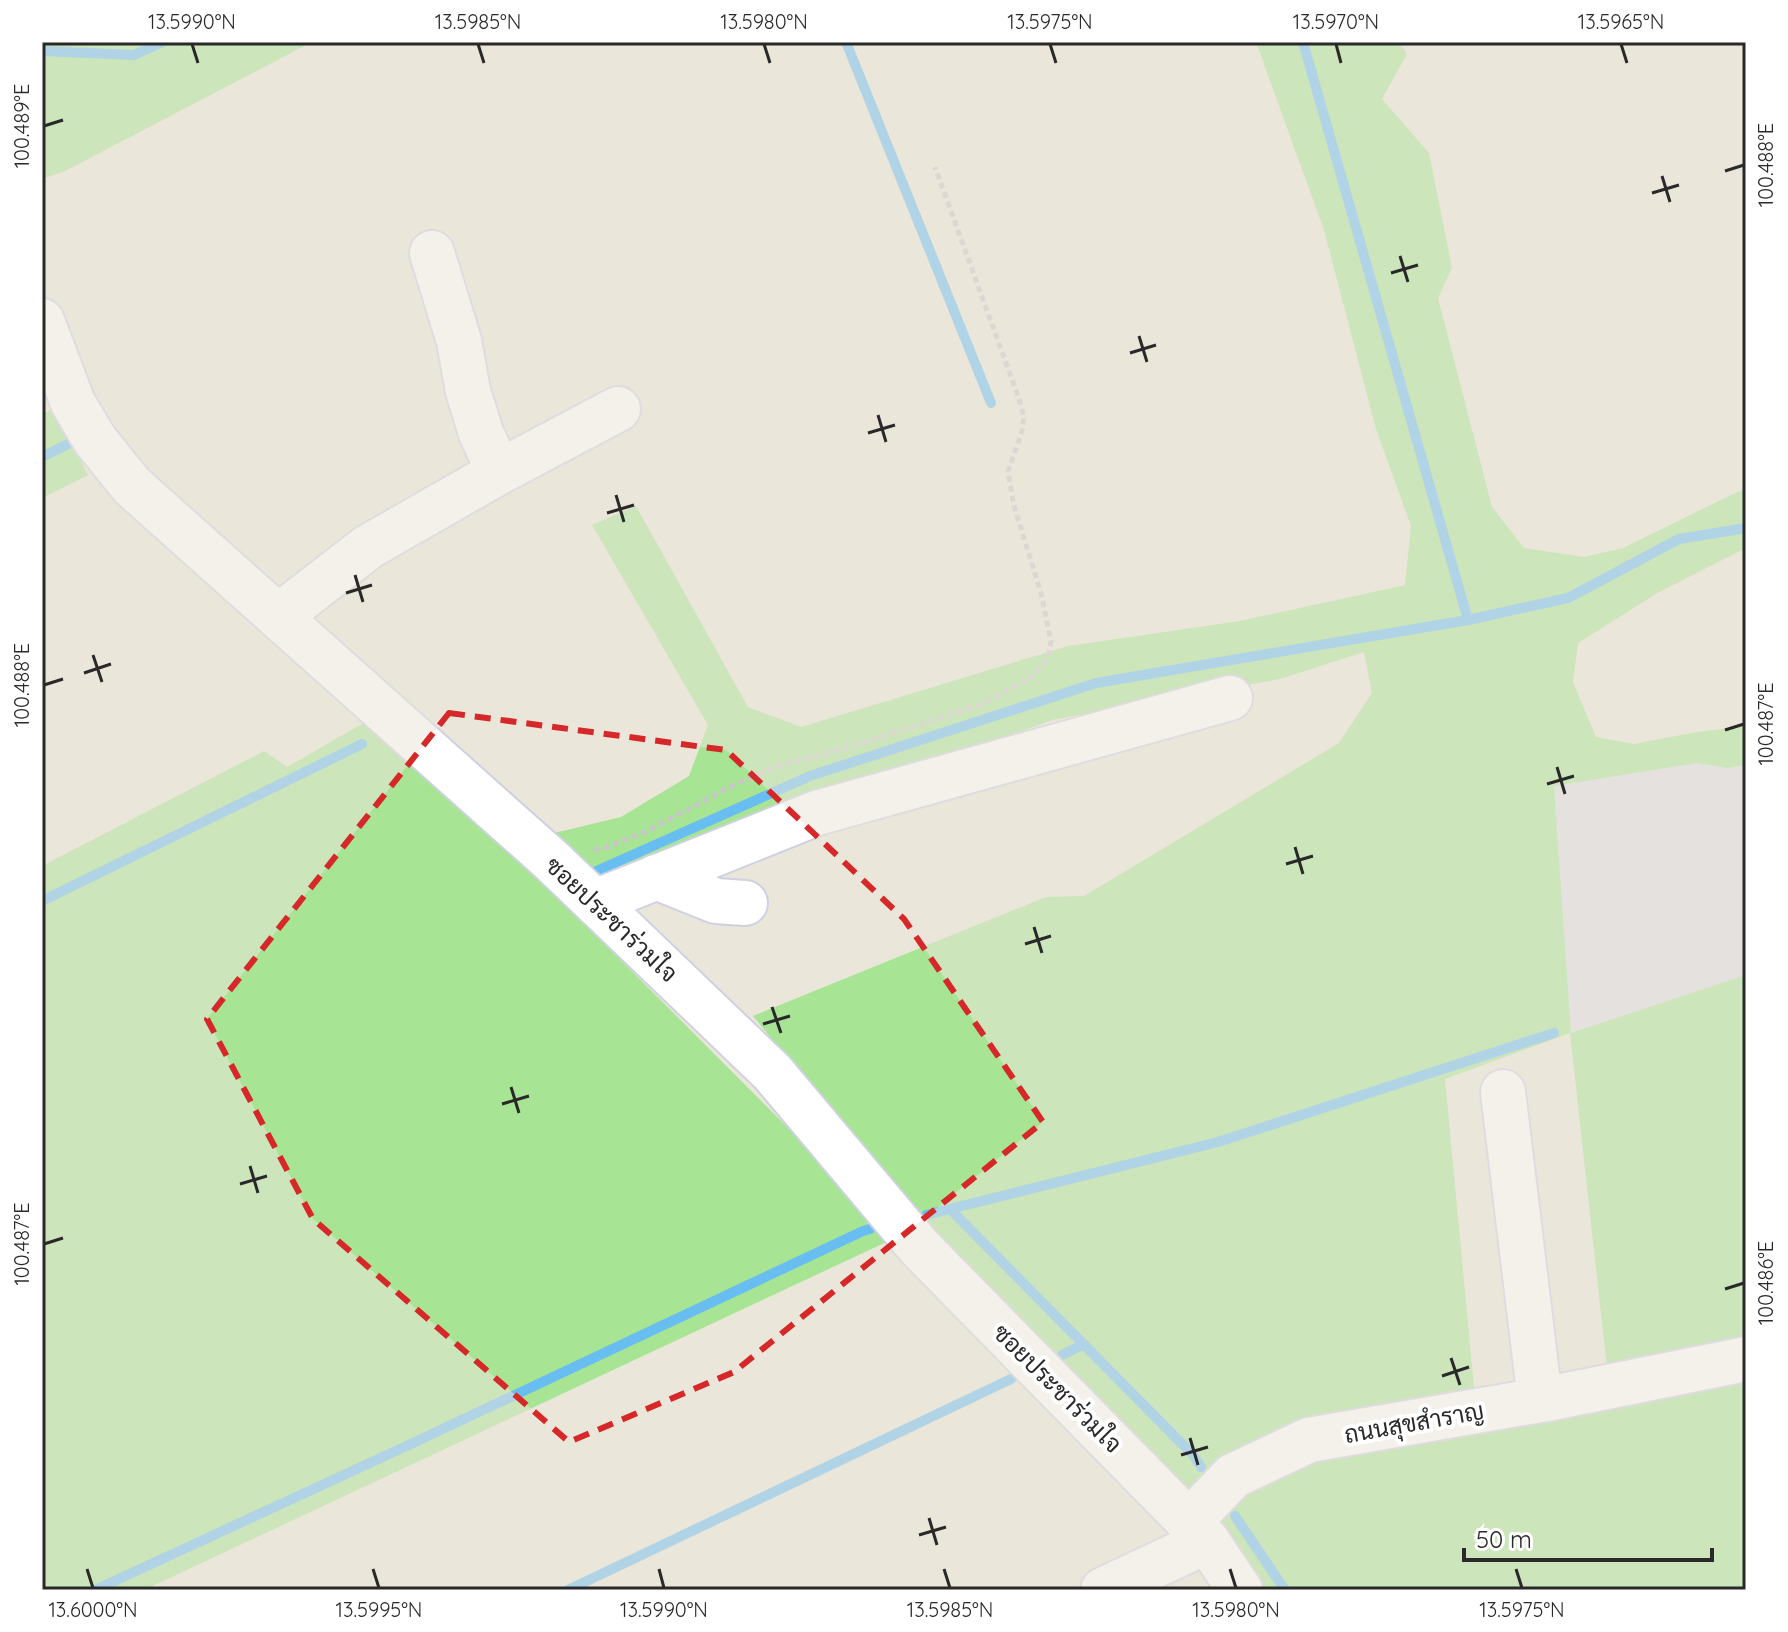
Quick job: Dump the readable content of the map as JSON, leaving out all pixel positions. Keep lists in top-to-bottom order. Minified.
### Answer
{"streets":{"street":["ซอยประชาร่วมใจ","ถนนสุขสำราญ"]},"crossings":[["ซอยประชาร่วมใจ","ถนนสุขสำราญ"]],"scale_bar":"50 m","coordinates":["13.5990°N","13.5985°N","13.5980°N","13.5975°N","13.5970°N","13.5965°N","100.489°E","100.488°E","100.487°E","100.486°E","13.6000°N","13.5995°N"]}
